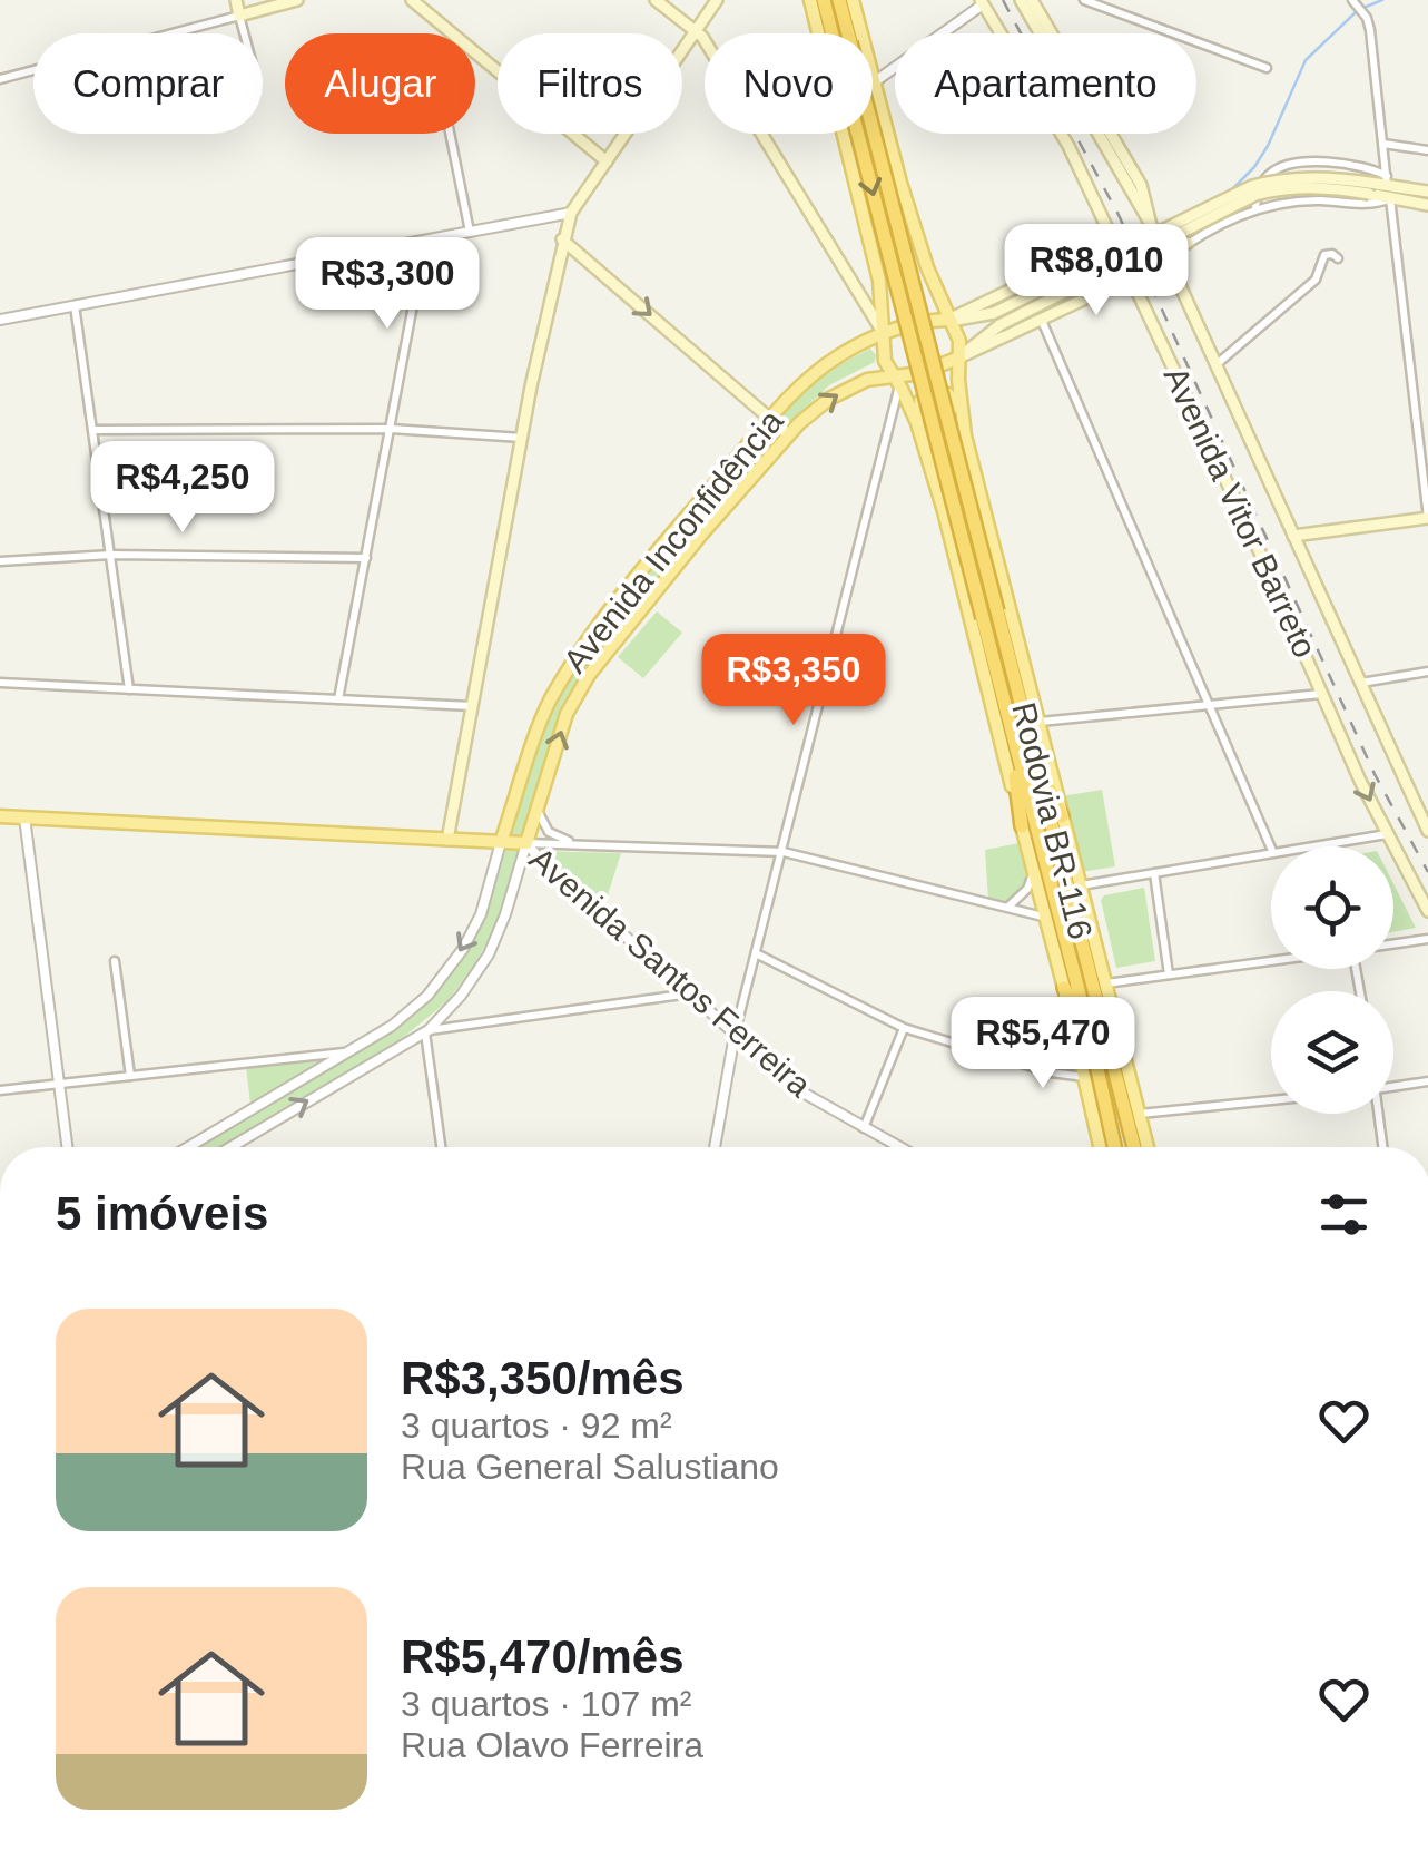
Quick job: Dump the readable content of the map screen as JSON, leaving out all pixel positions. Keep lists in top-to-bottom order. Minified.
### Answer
{"streets":{"highway":["Rodovia BR-116"],"main road":["Avenida Vitor Barreto","Avenida Inconfidência","Avenida Santos Ferreira"]},"crossings":[["Avenida Vitor Barreto","Avenida Inconfidência"],["Avenida Inconfidência","Avenida Santos Ferreira"]],"page":{"chip":["Comprar","Alugar","Filtros","Novo","Apartamento"],"price":["R$8,010","R$3,300","R$4,250","R$3,350","R$5,470"],"heading":"5 imóveis","list":[{"name":"R$3,350/mês","note":"3 quartos · 92 m² · Rua General Salustiano"},{"name":"R$5,470/mês","note":"3 quartos · 107 m² · Rua Olavo Ferreira"}]}}
